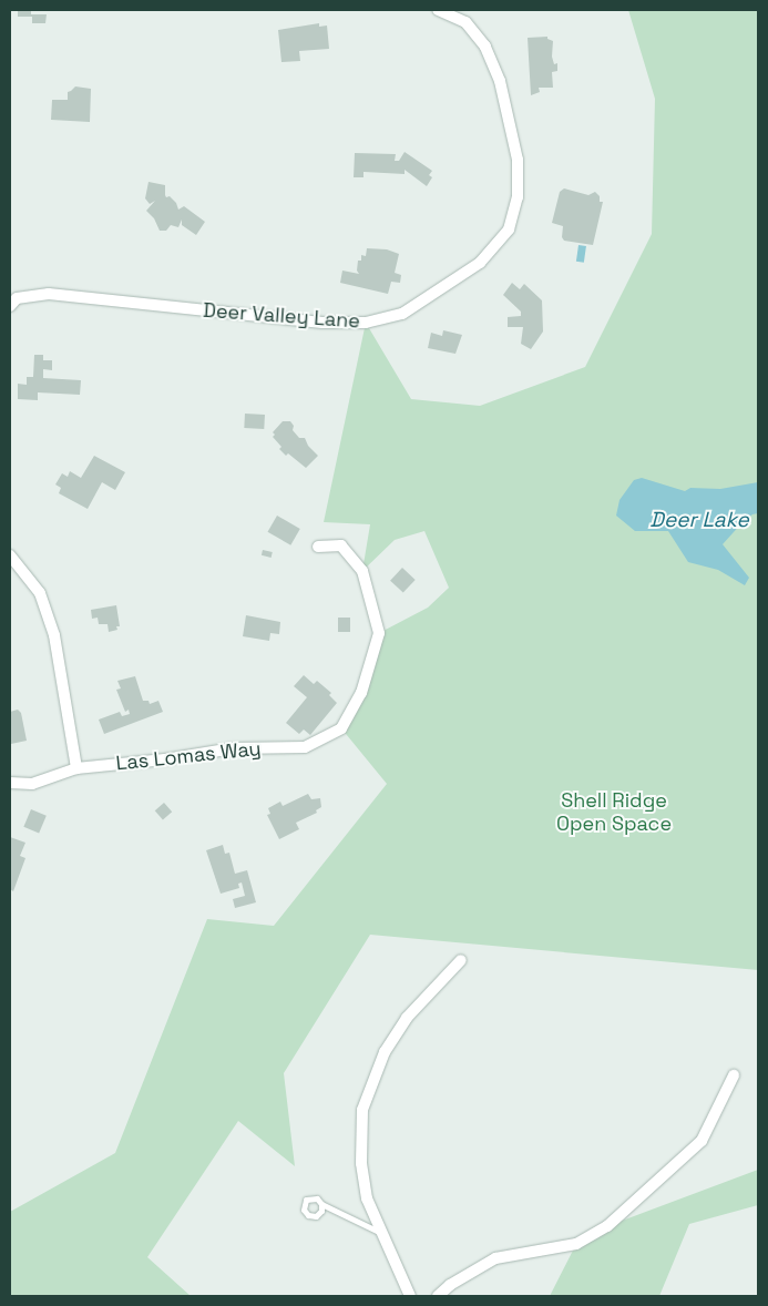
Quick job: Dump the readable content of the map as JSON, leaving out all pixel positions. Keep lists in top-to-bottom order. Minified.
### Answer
{"streets":{"street":["Deer Valley Lane","Las Lomas Way"]},"water":["Deer Lake"],"parks":["Shell Ridge Open Space"]}
